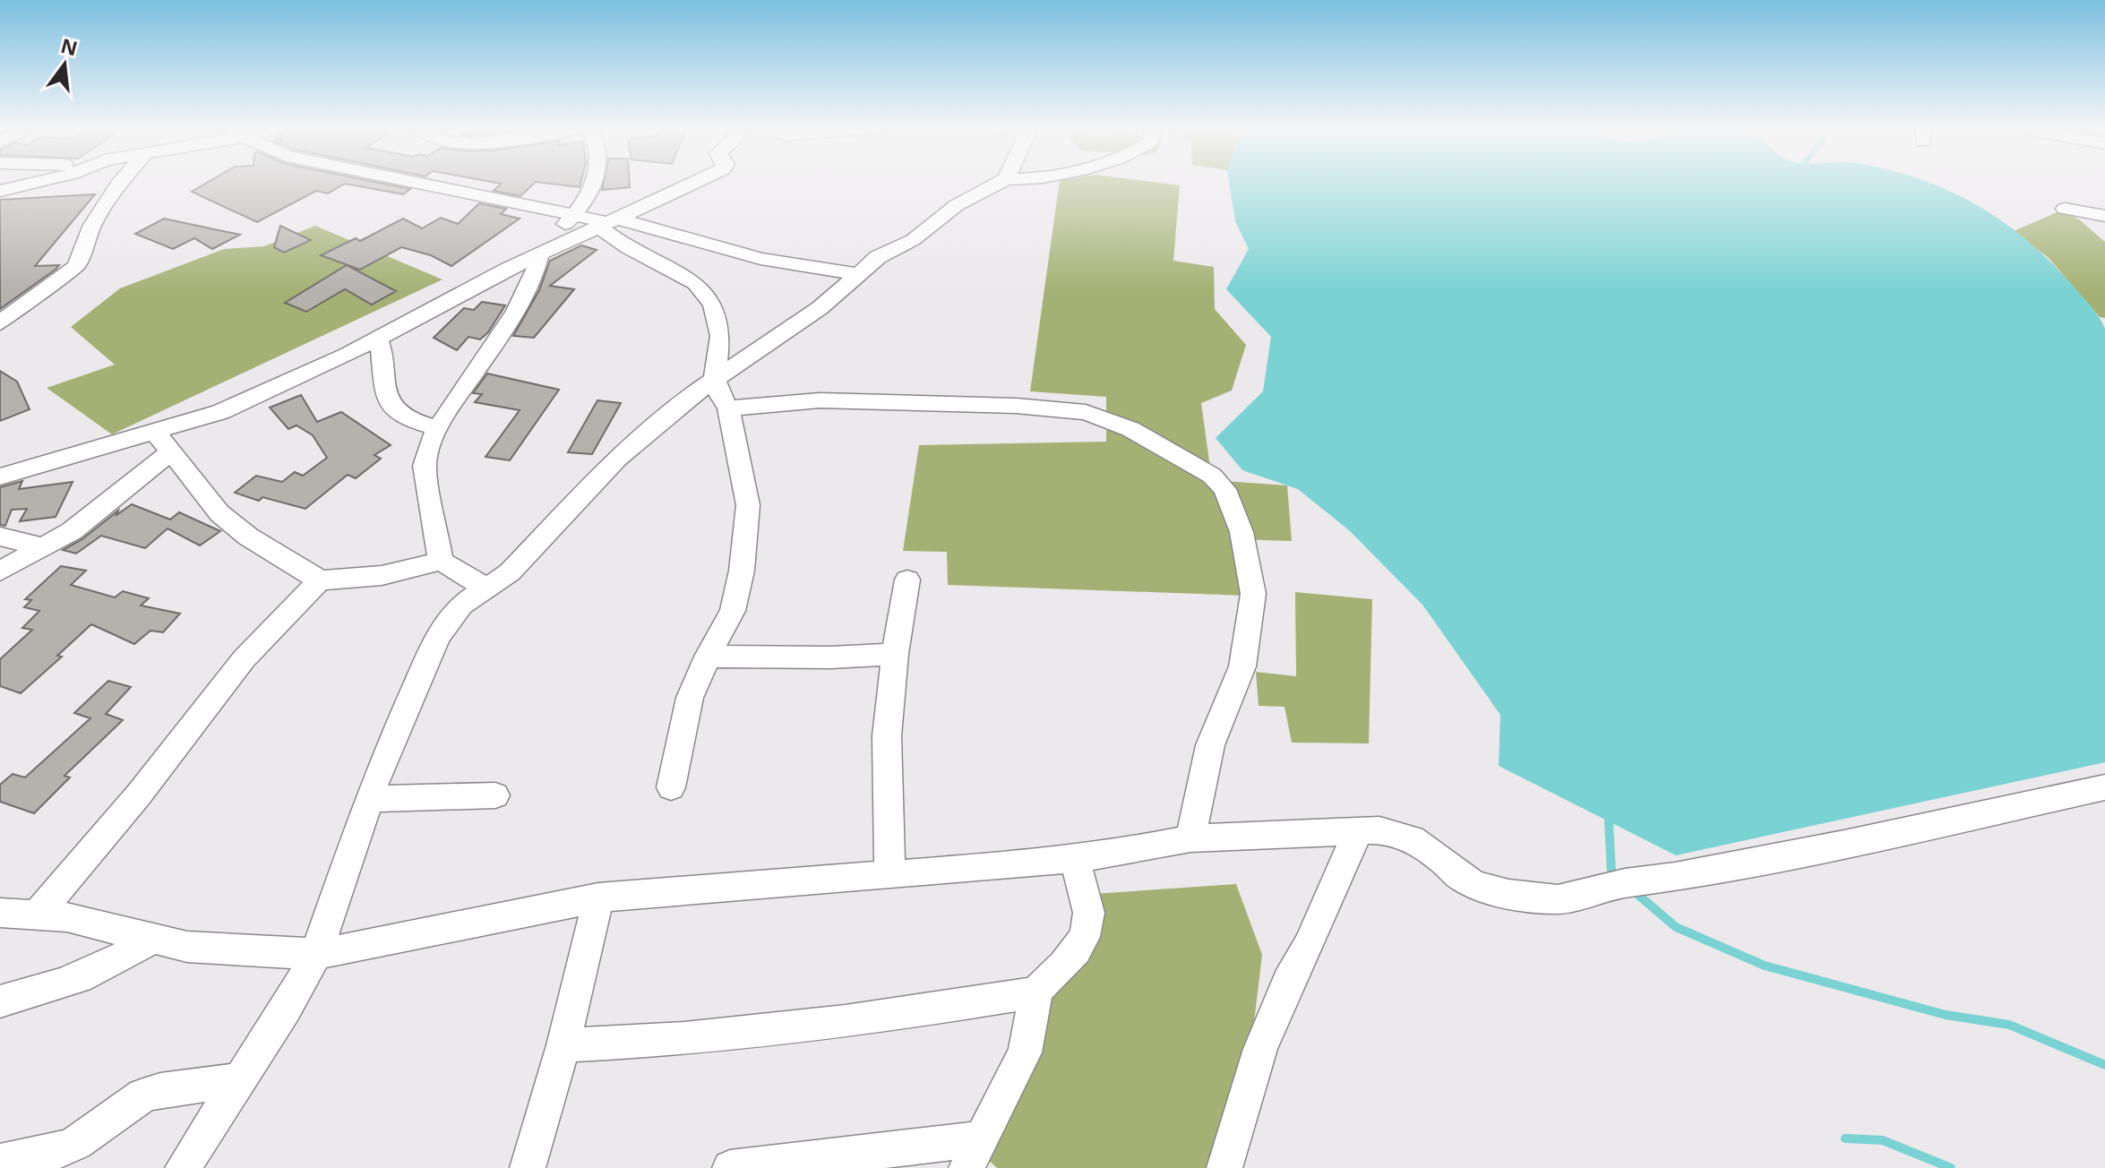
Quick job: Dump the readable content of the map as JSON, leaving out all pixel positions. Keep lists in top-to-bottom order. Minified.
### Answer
{"north":"top"}
